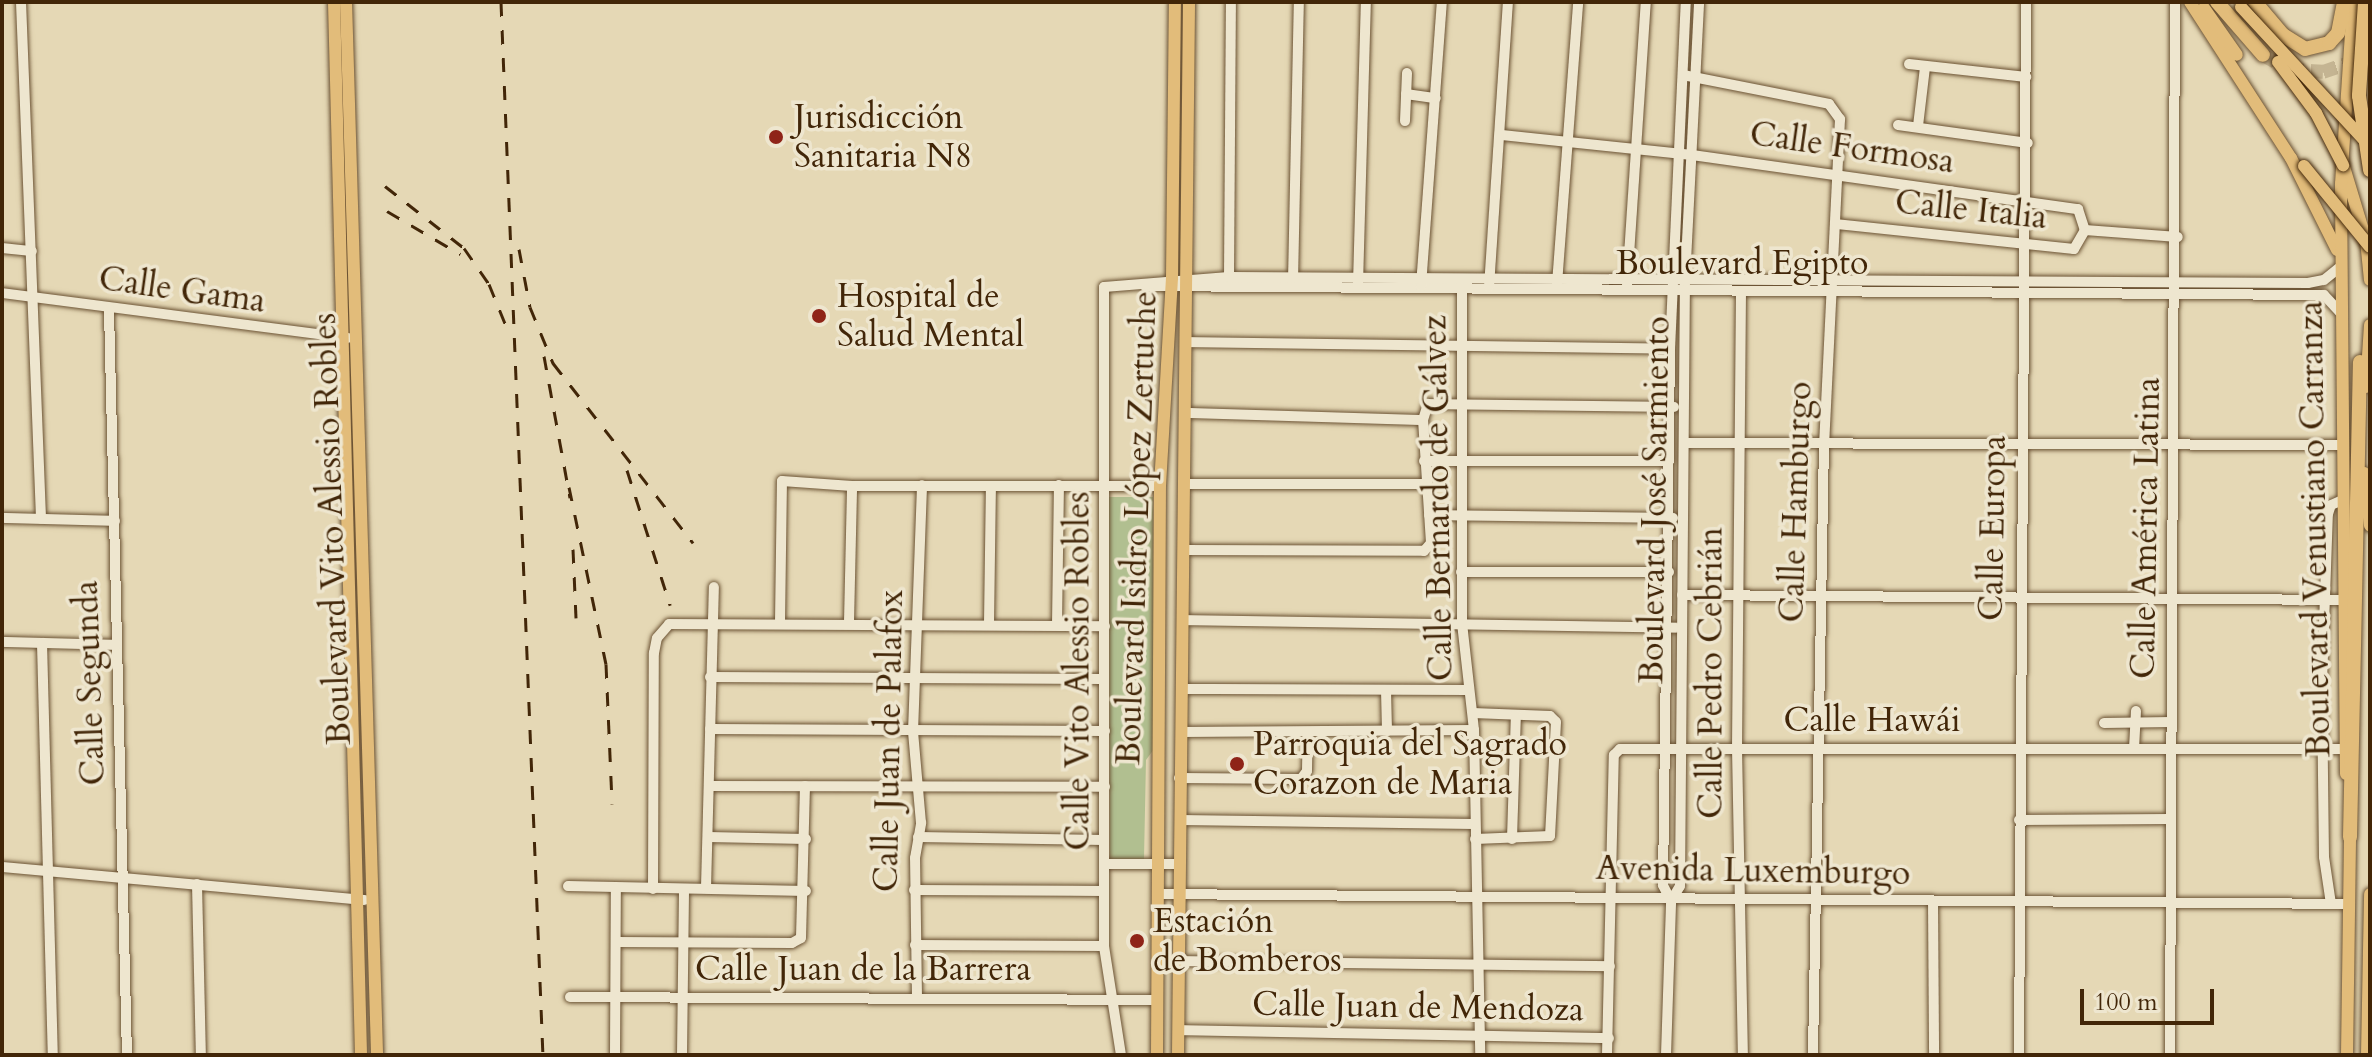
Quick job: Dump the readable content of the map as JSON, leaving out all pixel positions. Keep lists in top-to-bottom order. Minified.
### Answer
{"streets":{"main road":["Boulevard Isidro López Zertuche","Boulevard Vito Alessio Robles","Boulevard Venustiano Carranza"],"street":["Calle Formosa","Calle Italia","Boulevard Egipto","Calle Gama","Calle Bernardo de Gálvez","Boulevard José Sarmiento","Calle Hamburgo","Calle Europa","Calle América Latina","Calle Vito Alessio Robles","Calle Pedro Cebrián","Calle Segunda","Calle Hawái","Calle Juan de Palafox","Avenida Luxemburgo","Calle Juan de la Barrera","Calle Juan de Mendoza"]},"crossings":[["Calle Formosa","Calle Italia"],["Calle Formosa","Boulevard José Sarmiento"],["Calle Formosa","Calle Hamburgo"],["Calle Formosa","Calle Europa"],["Calle Italia","Calle Hamburgo"],["Calle Italia","Calle Europa"],["Boulevard Egipto","Calle Bernardo de Gálvez"],["Boulevard Egipto","Boulevard José Sarmiento"],["Boulevard Egipto","Calle Hamburgo"],["Boulevard Egipto","Boulevard Isidro López Zertuche"],["Boulevard Egipto","Calle Europa"],["Boulevard Egipto","Calle América Latina"],["Boulevard Egipto","Boulevard Venustiano Carranza"],["Boulevard Egipto","Calle Vito Alessio Robles"],["Boulevard Egipto","Calle Pedro Cebrián"],["Calle Gama","Boulevard Vito Alessio Robles"],["Calle Gama","Calle Segunda"],["Calle Bernardo de Gálvez","Avenida Luxemburgo"],["Calle Bernardo de Gálvez","Calle Juan de Mendoza"],["Boulevard José Sarmiento","Calle Hamburgo"],["Boulevard José Sarmiento","Calle Hawái"],["Boulevard José Sarmiento","Avenida Luxemburgo"],["Calle Hamburgo","Calle Hawái"],["Calle Hamburgo","Avenida Luxemburgo"],["Boulevard Isidro López Zertuche","Avenida Luxemburgo"],["Boulevard Isidro López Zertuche","Calle Juan de la Barrera"],["Boulevard Isidro López Zertuche","Calle Juan de Mendoza"],["Calle Europa","Calle Hawái"],["Calle Europa","Avenida Luxemburgo"],["Calle América Latina","Calle Hawái"],["Calle América Latina","Avenida Luxemburgo"],["Boulevard Venustiano Carranza","Calle Hawái"],["Boulevard Venustiano Carranza","Avenida Luxemburgo"],["Calle Vito Alessio Robles","Calle Juan de la Barrera"],["Calle Pedro Cebrián","Calle Hawái"],["Calle Pedro Cebrián","Avenida Luxemburgo"],["Calle Hawái","Avenida Luxemburgo"],["Calle Juan de Palafox","Calle Juan de la Barrera"]],"places":["Jurisdicción Sanitaria N8","Hospital de Salud Mental","Parroquia del Sagrado Corazon de Maria","Estación de Bomberos"],"scale_bar":"100 m"}
